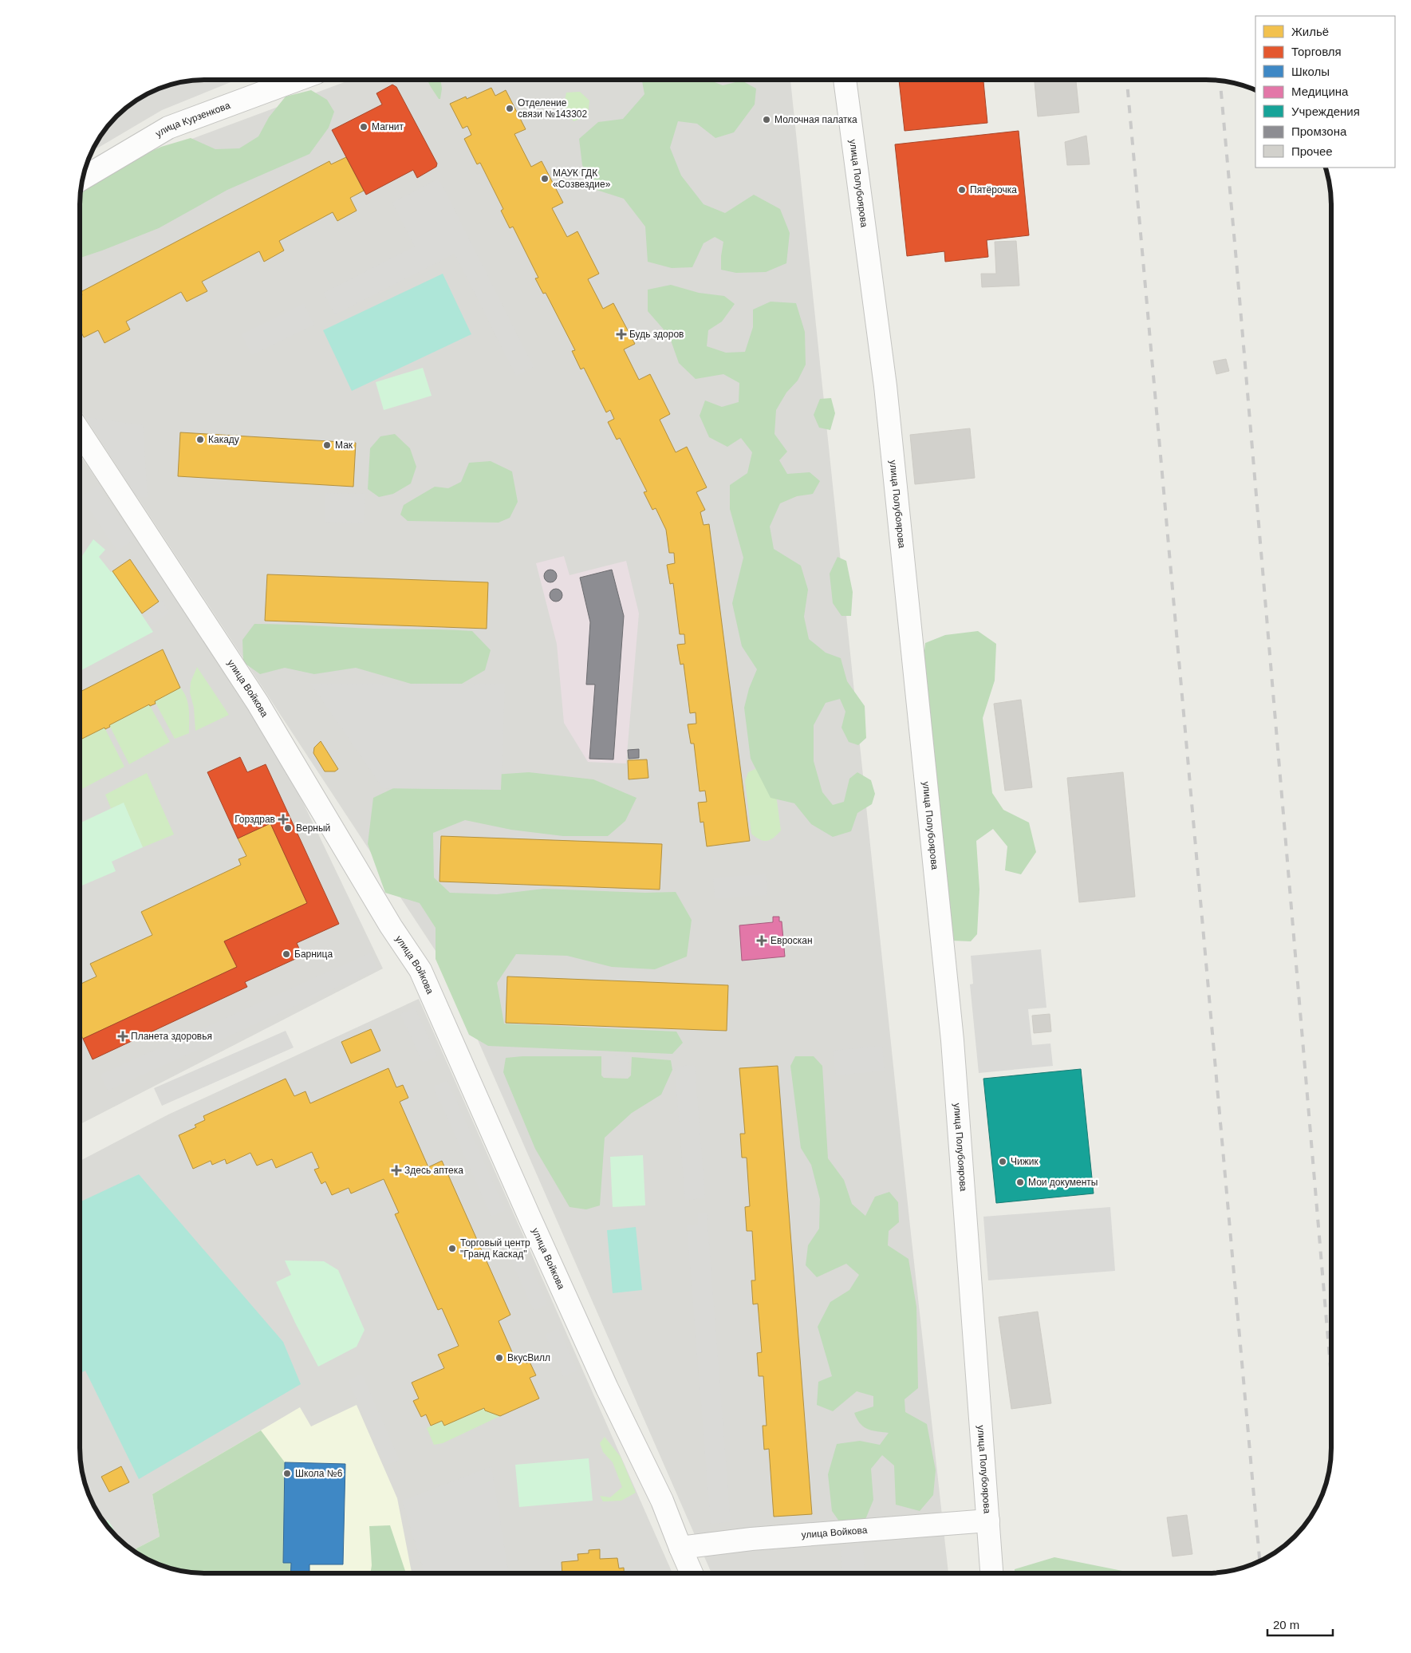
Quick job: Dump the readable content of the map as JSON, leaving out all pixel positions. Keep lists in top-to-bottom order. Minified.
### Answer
{"streets":{"street":["улица Курзенкова","улица Полубоярова","улица Войкова"]},"crossings":[["улица Полубоярова","улица Войкова"]],"places":{"other":["Отделение связи №143302","Молочная палатка","Магнит","МАУК ГДК «Созвездие»","Пятёрочка","Какаду","Мак","Верный","Барница","Чижик","Мои документы","Торговый центр \"Гранд Каскад\"","ВкусВилл","Школа №6"],"health":["Будь здоров","Горздрав","Евроскан","Планета здоровья","Здесь аптека"]},"legend":["Жильё","Торговля","Школы","Медицина","Учреждения","Промзона","Прочее"],"scale_bar":"20 m"}
